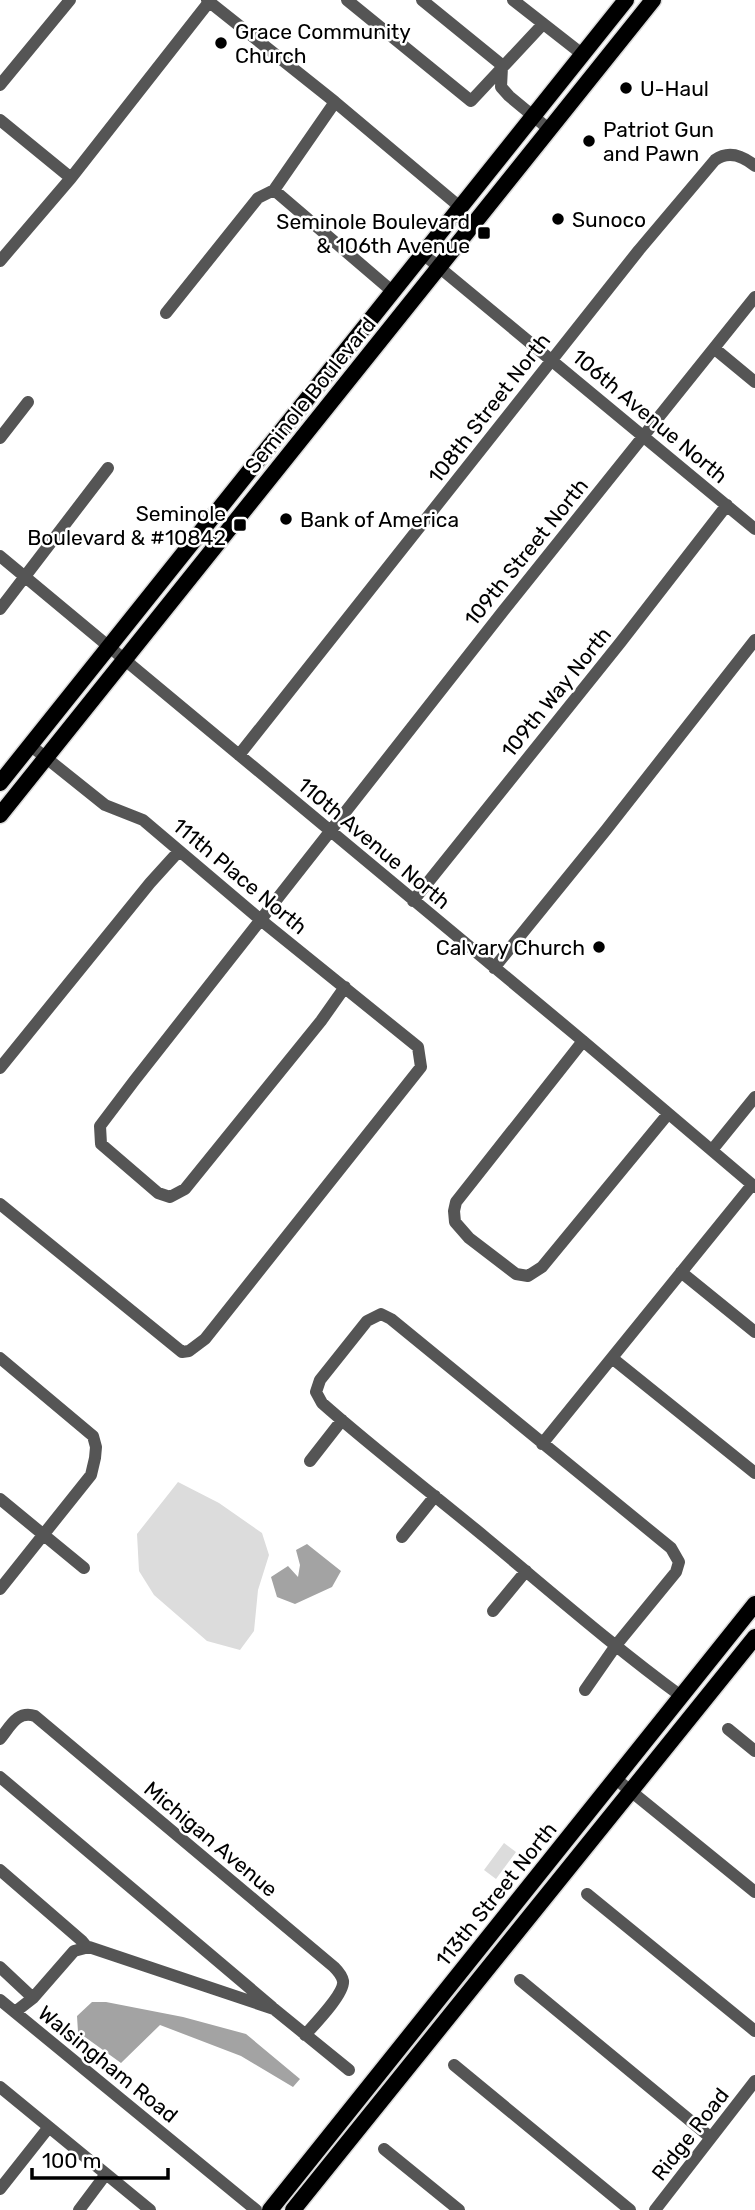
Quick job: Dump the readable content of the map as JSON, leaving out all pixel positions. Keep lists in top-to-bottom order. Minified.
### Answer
{"streets":{"main road":["Seminole Boulevard","113th Street North"],"street":["108th Street North","106th Avenue North","109th Street North","109th Way North","110th Avenue North","111th Place North","Michigan Avenue","Walsingham Road","Ridge Road"]},"crossings":[["Seminole Boulevard","106th Avenue North"],["Seminole Boulevard","110th Avenue North"],["Seminole Boulevard","111th Place North"],["108th Street North","106th Avenue North"],["108th Street North","110th Avenue North"],["106th Avenue North","109th Street North"],["106th Avenue North","109th Way North"],["109th Street North","110th Avenue North"],["109th Street North","111th Place North"],["109th Way North","110th Avenue North"]],"places":{"other":["Grace Community Church","U-Haul","Patriot Gun and Pawn","Sunoco","Bank of America","Calvary Church"],"transit":["Seminole Boulevard & 106th Avenue","Seminole Boulevard & #10842"]},"scale_bar":"100 m"}
